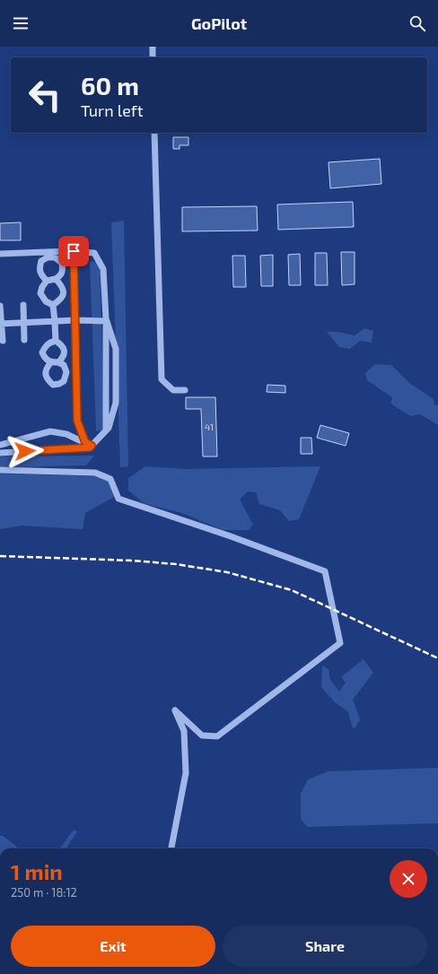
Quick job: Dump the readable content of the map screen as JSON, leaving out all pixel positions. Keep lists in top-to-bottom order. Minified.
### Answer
{"house_numbers":["41"],"page":{"header":"GoPilot","turn":["60 m","Turn left"],"heading":["1 min","250 m · 18:12"],"buttons":["Exit","Share"]}}
